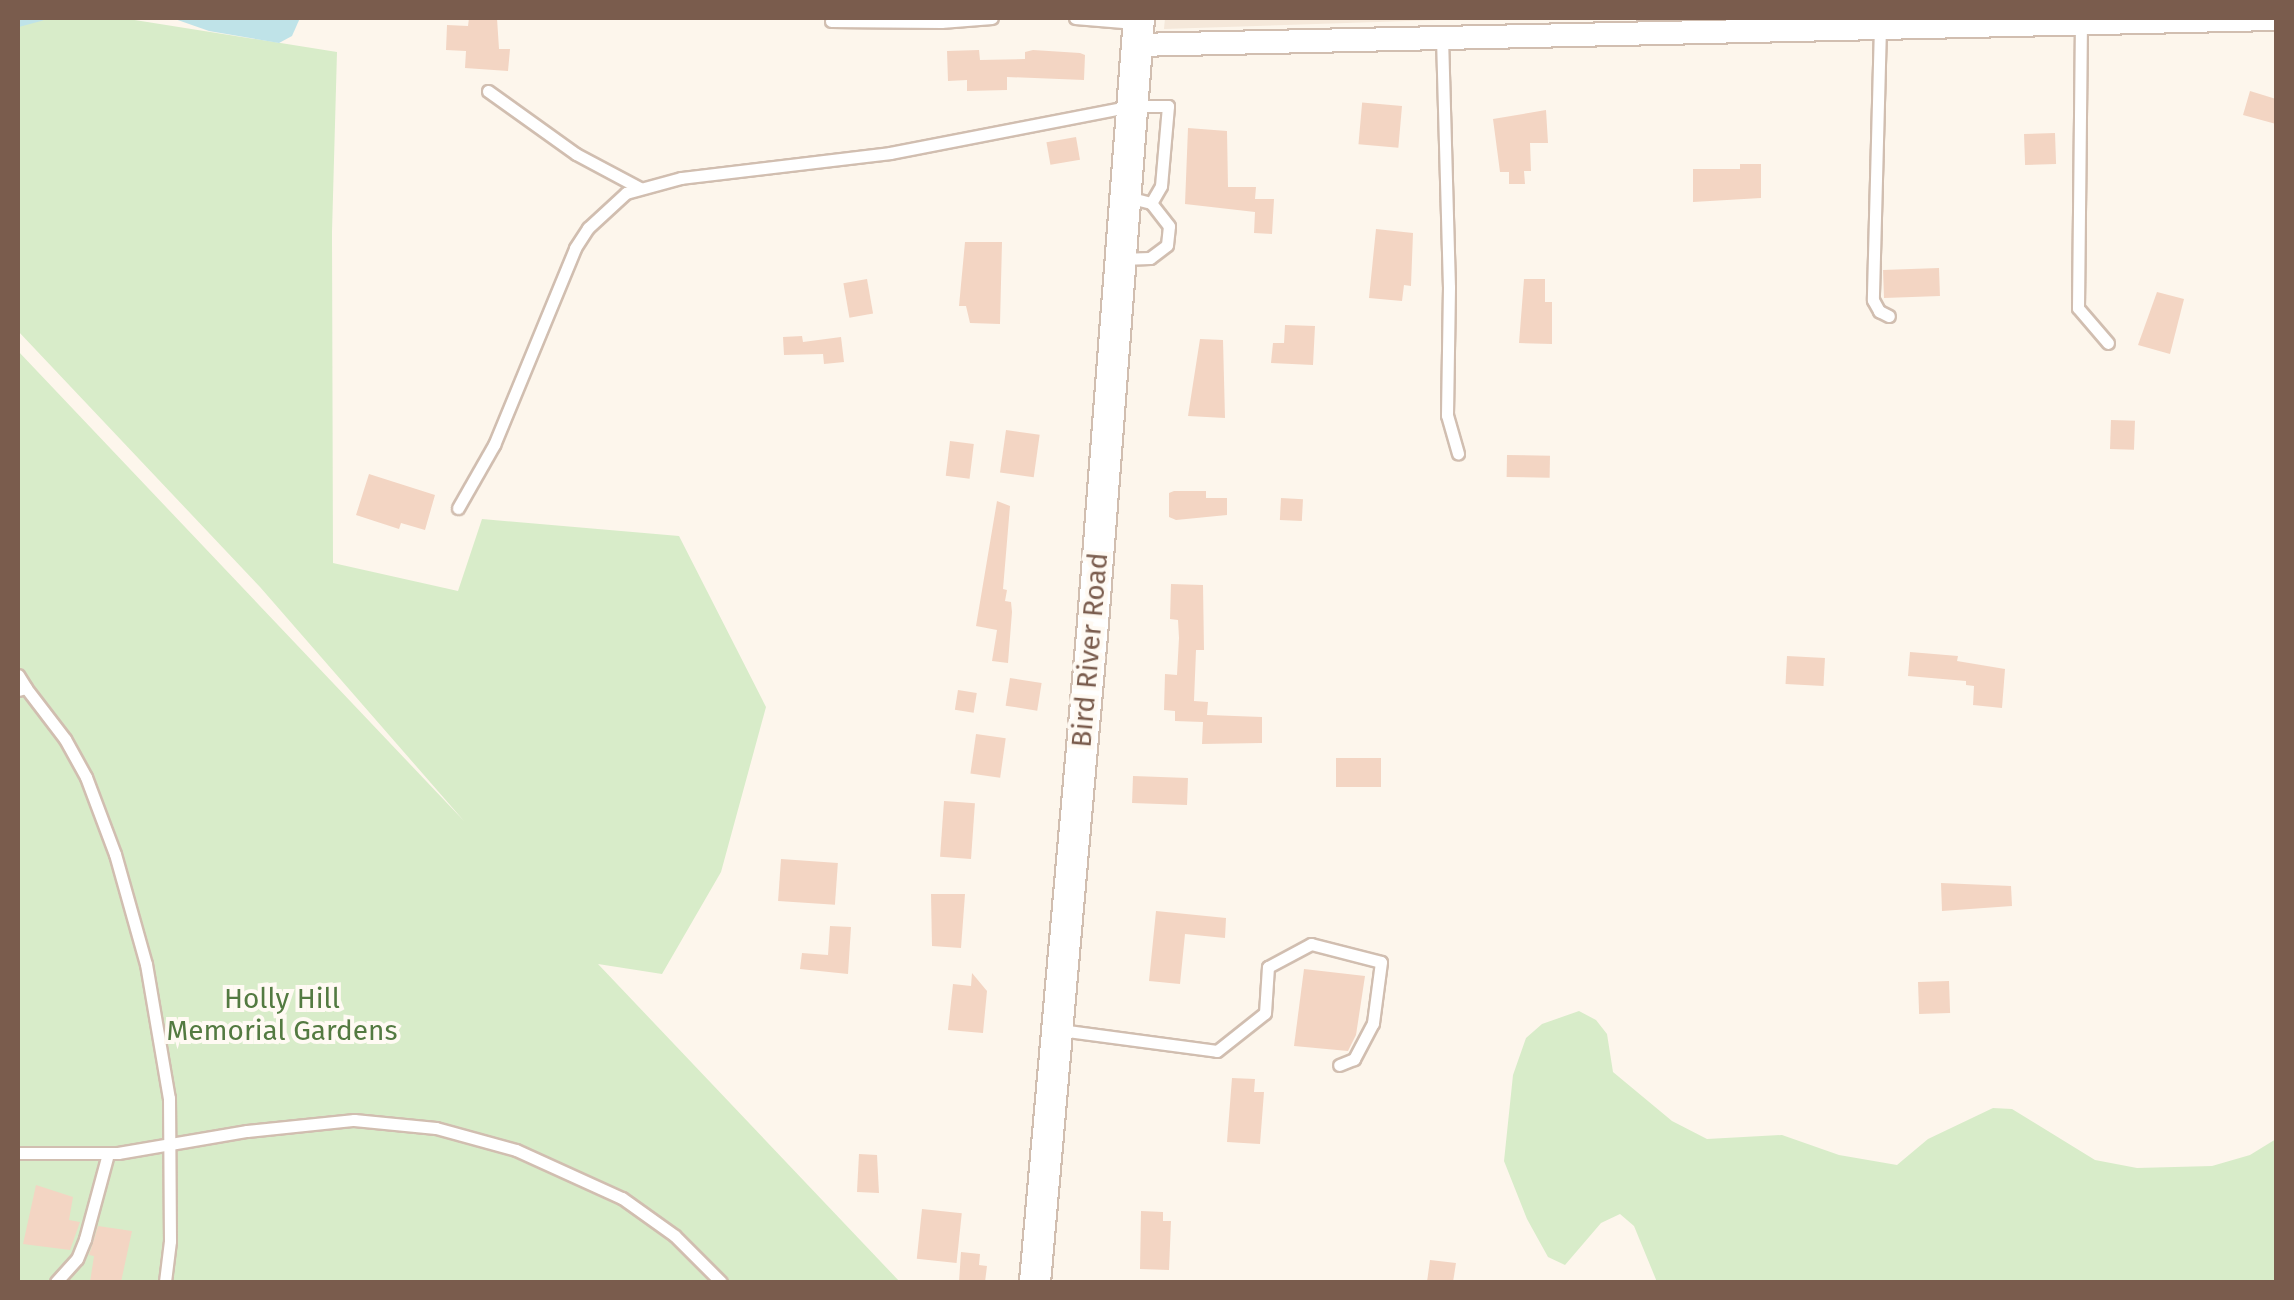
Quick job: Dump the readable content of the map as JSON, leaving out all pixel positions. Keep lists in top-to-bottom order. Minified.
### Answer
{"streets":{"street":["Bird River Road"]},"parks":["Holly Hill Memorial Gardens"]}
